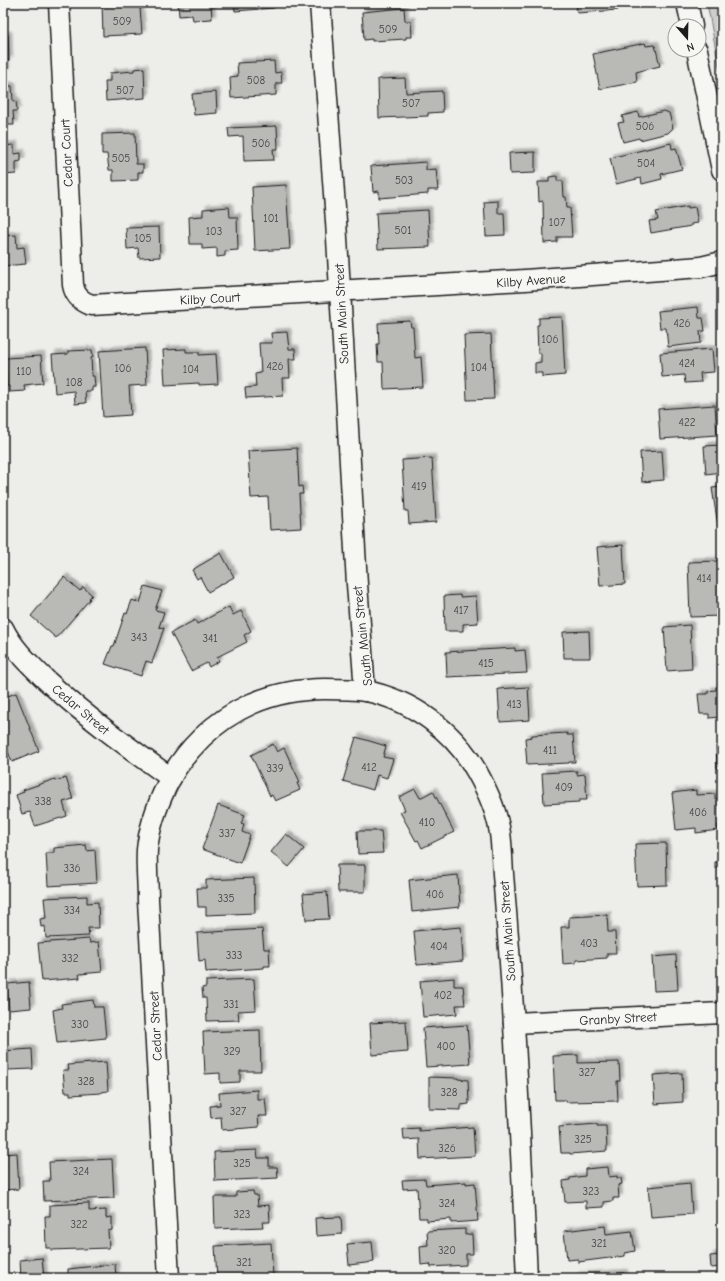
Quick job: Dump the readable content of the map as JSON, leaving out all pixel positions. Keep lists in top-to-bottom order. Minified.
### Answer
{"streets":{"street":["Cedar Court","Kilby Avenue","Kilby Court","South Main Street","Cedar Street","Granby Street"]},"crossings":[["Cedar Court","Kilby Court"],["Kilby Avenue","Kilby Court"],["Kilby Avenue","South Main Street"],["Kilby Court","South Main Street"],["South Main Street","Cedar Street"],["South Main Street","Granby Street"]],"house_numbers":["509","509","508","507","507","506","506","505","504","503","101","107","501","103","105","426","106","424","426","104","106","104","110","108","422","419","414","417","343","341","415","413","411","412","339","409","338","406","410","337","336","406","335","334","403","404","333","332","402","331","330","400","329","327","328","328","327","325","326","325","324","323","324","323","322","321","320","321"],"north":"bottom"}
